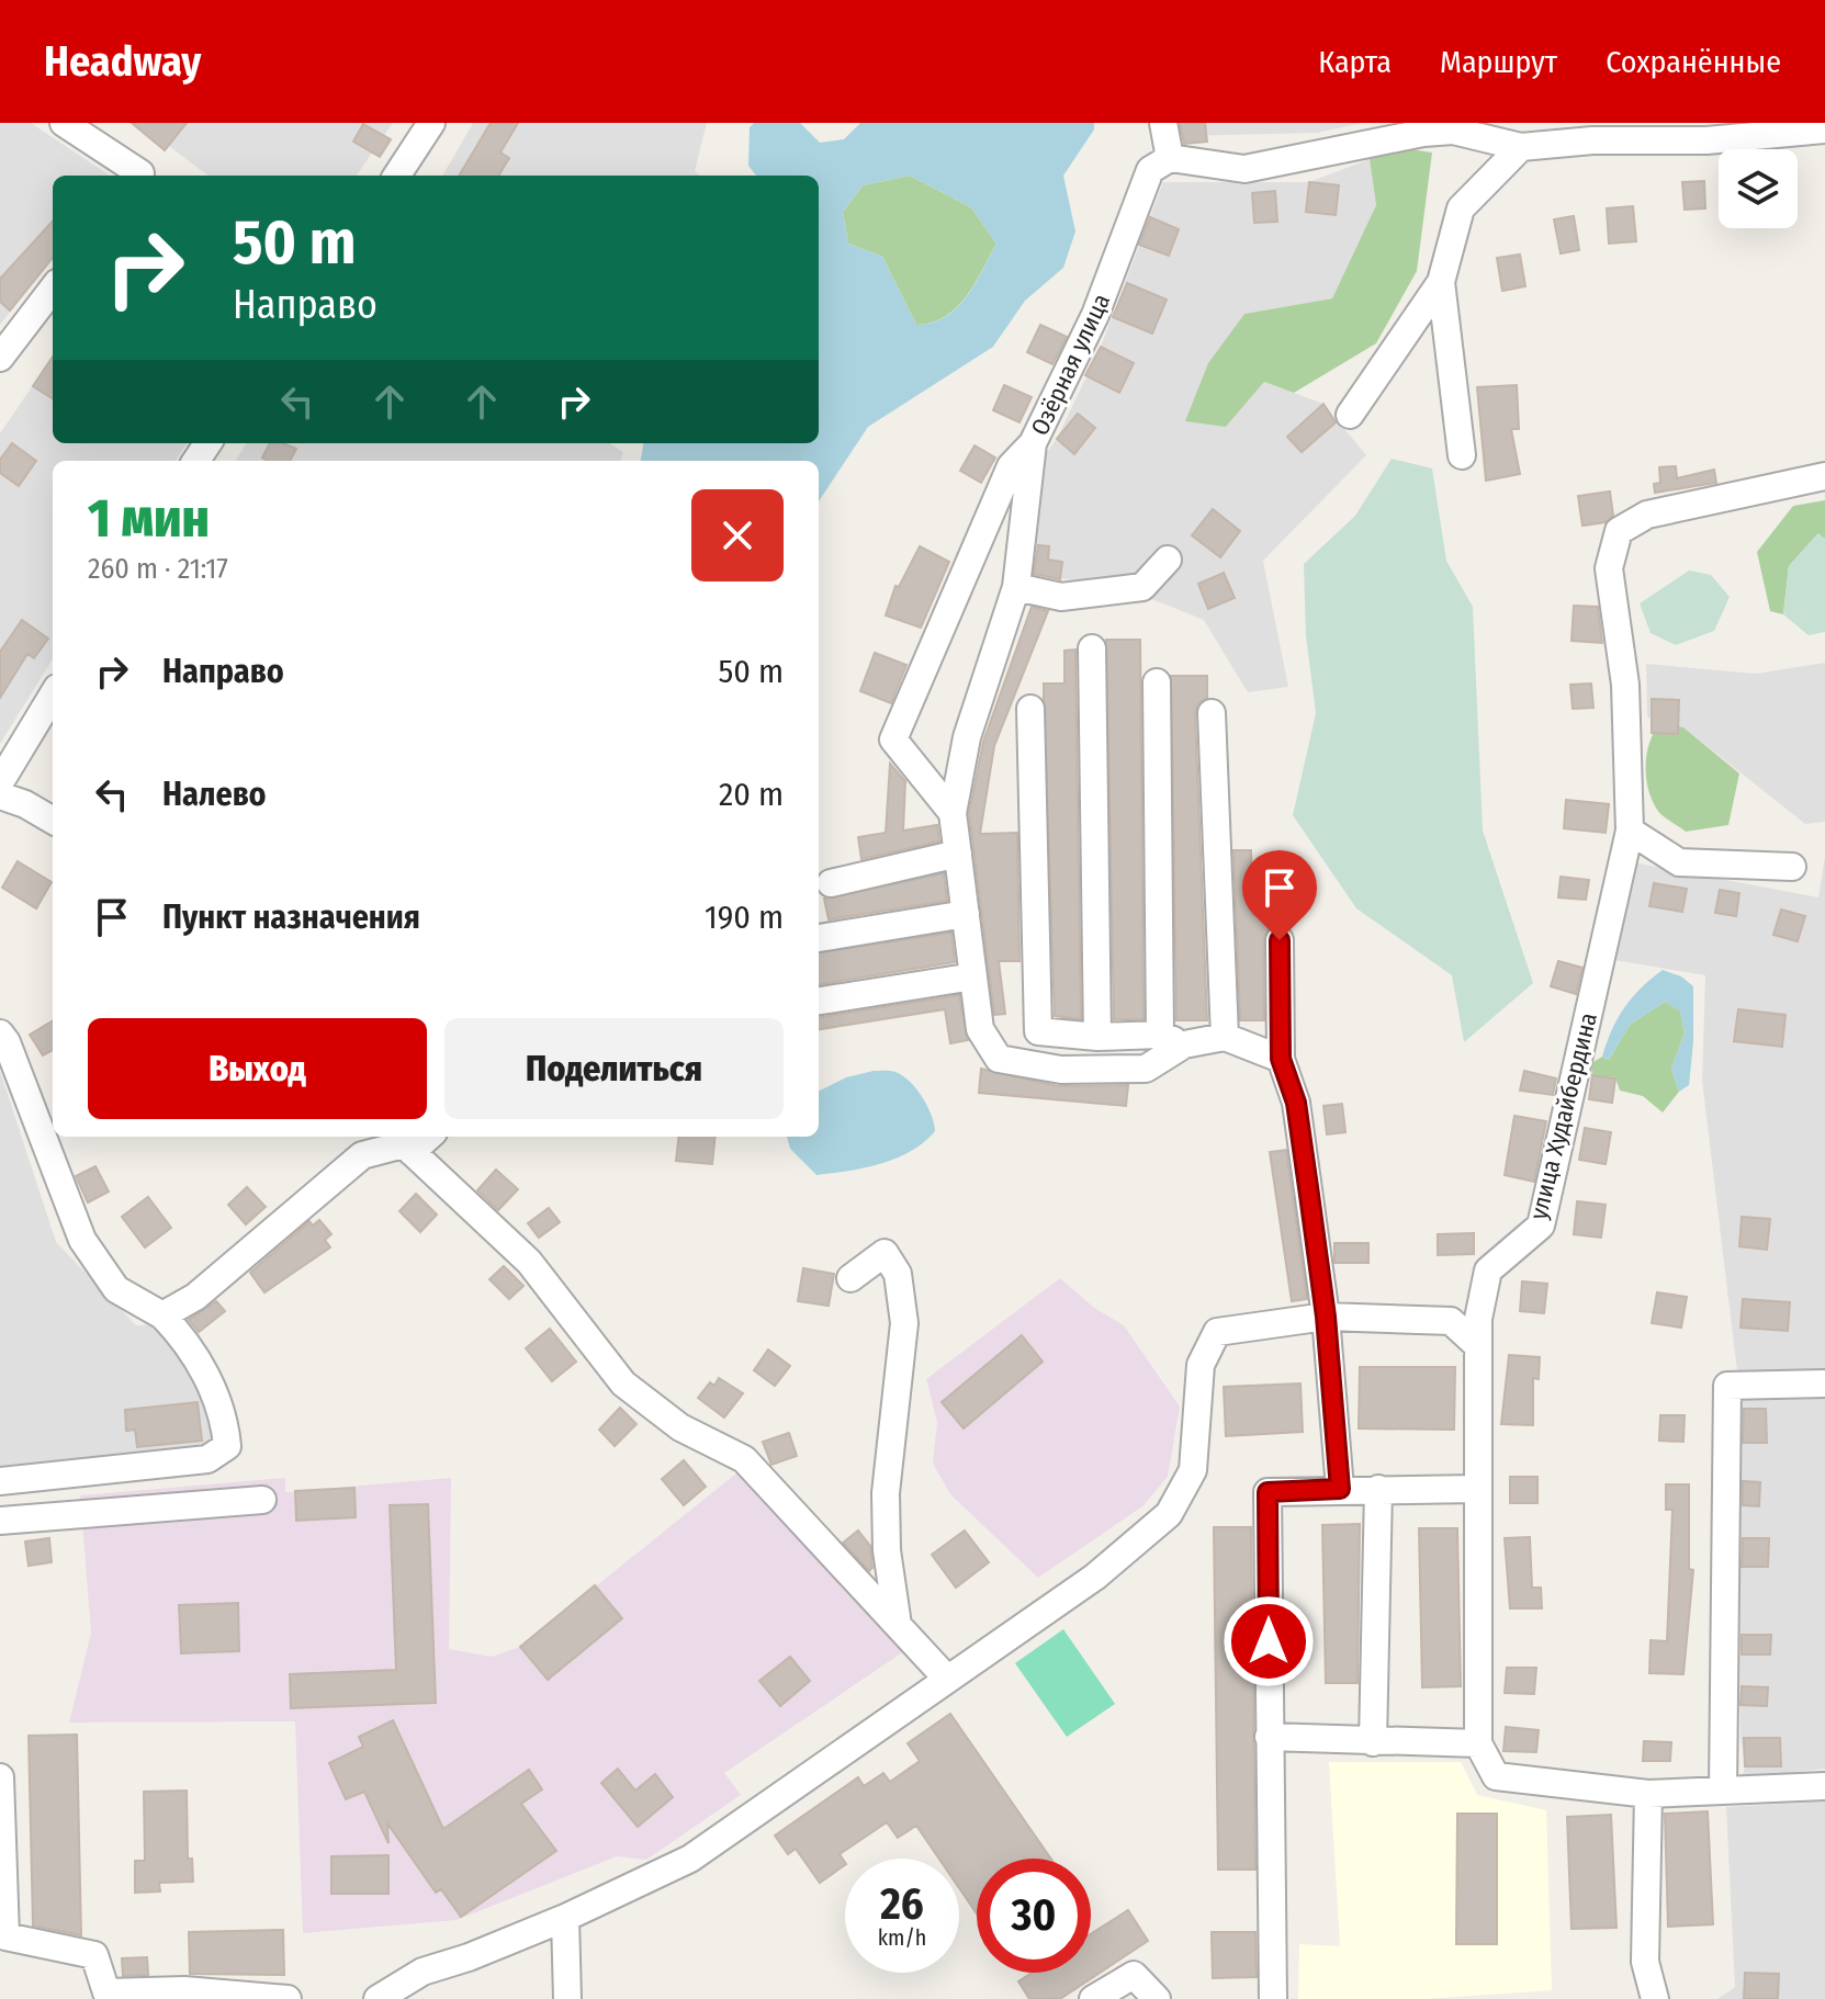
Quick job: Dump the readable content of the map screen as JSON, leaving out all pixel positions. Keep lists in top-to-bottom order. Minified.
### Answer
{"streets":{"street":["Озёрная улица","улица Худайбердина"]},"page":{"header":"Headway","nav":["Карта","Маршрут","Сохранённые"],"turn":["50 m","Направо"],"heading":["1 мин","260 m · 21:17"],"list":[{"name":"Направо","value":"50 m"},{"name":"Налево","value":"20 m"},{"name":"Пункт назначения","value":"190 m"}],"buttons":["Выход","Поделиться"],"speed":"26 km/h","limit":"30"}}
